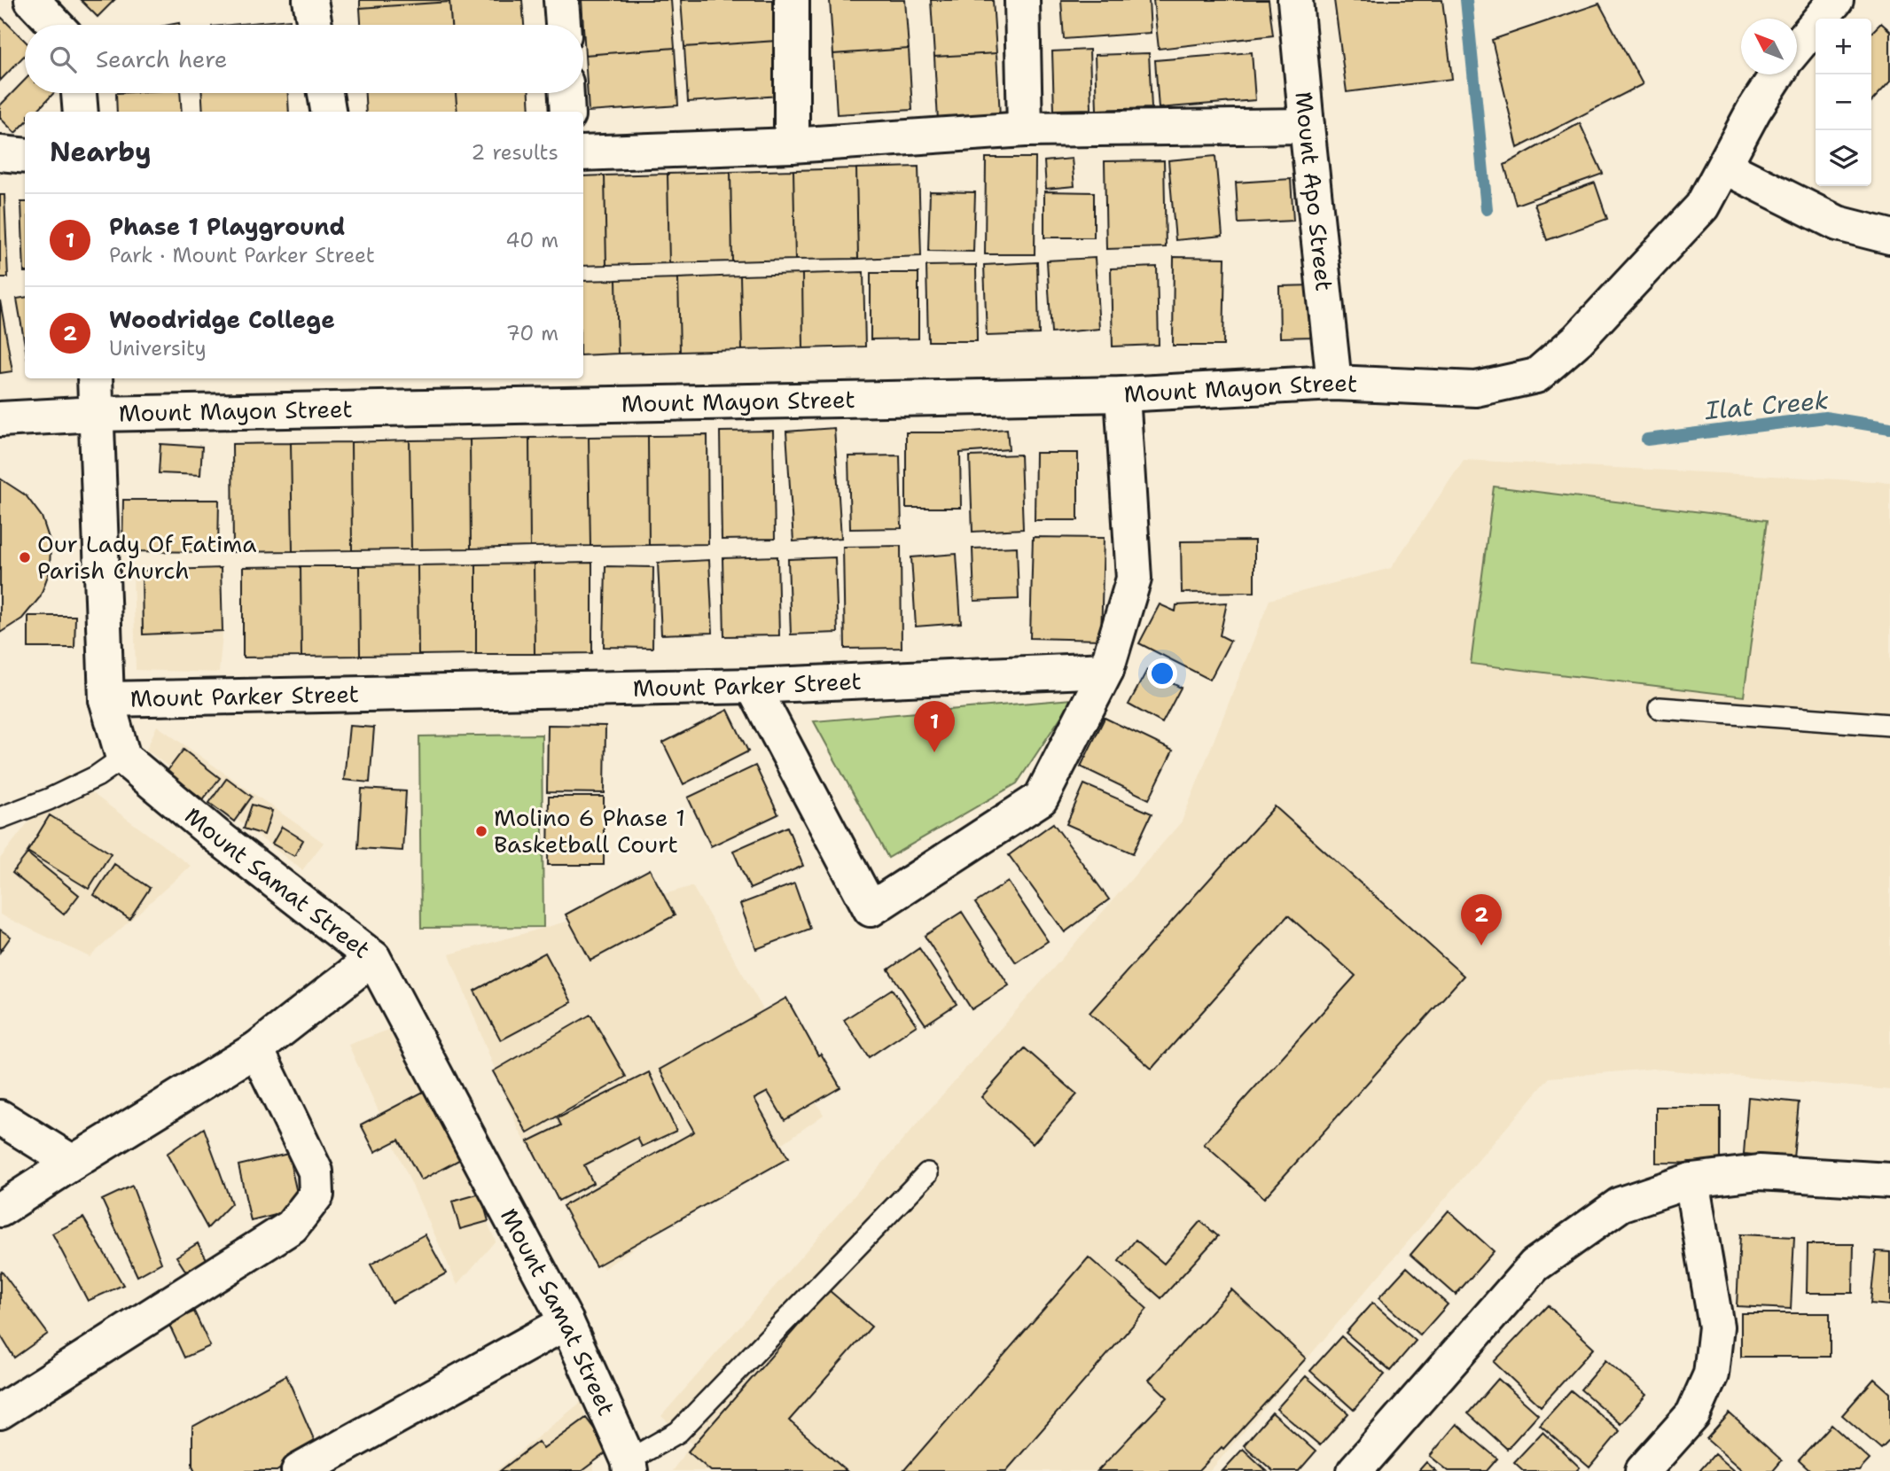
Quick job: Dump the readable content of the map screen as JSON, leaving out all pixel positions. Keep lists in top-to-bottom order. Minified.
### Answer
{"streets":{"street":["Mount Apo Street","Mount Mayon Street","Mount Parker Street","Mount Samat Street"]},"crossings":[["Mount Apo Street","Mount Mayon Street"]],"water":["Ilat Creek"],"places":["Our Lady Of Fatima Parish Church","Molino 6 Phase 1 Basketball Court"],"north":"top left","page":{"map_buttons":["+","−"],"search":"Search here","heading":["Nearby","2 results"],"list":[{"mark":"1","name":"Phase 1 Playground","note":"Park · Mount Parker Street","value":"40 m"},{"mark":"2","name":"Woodridge College","note":"University","value":"70 m"}],"pins":["1","2"]}}
